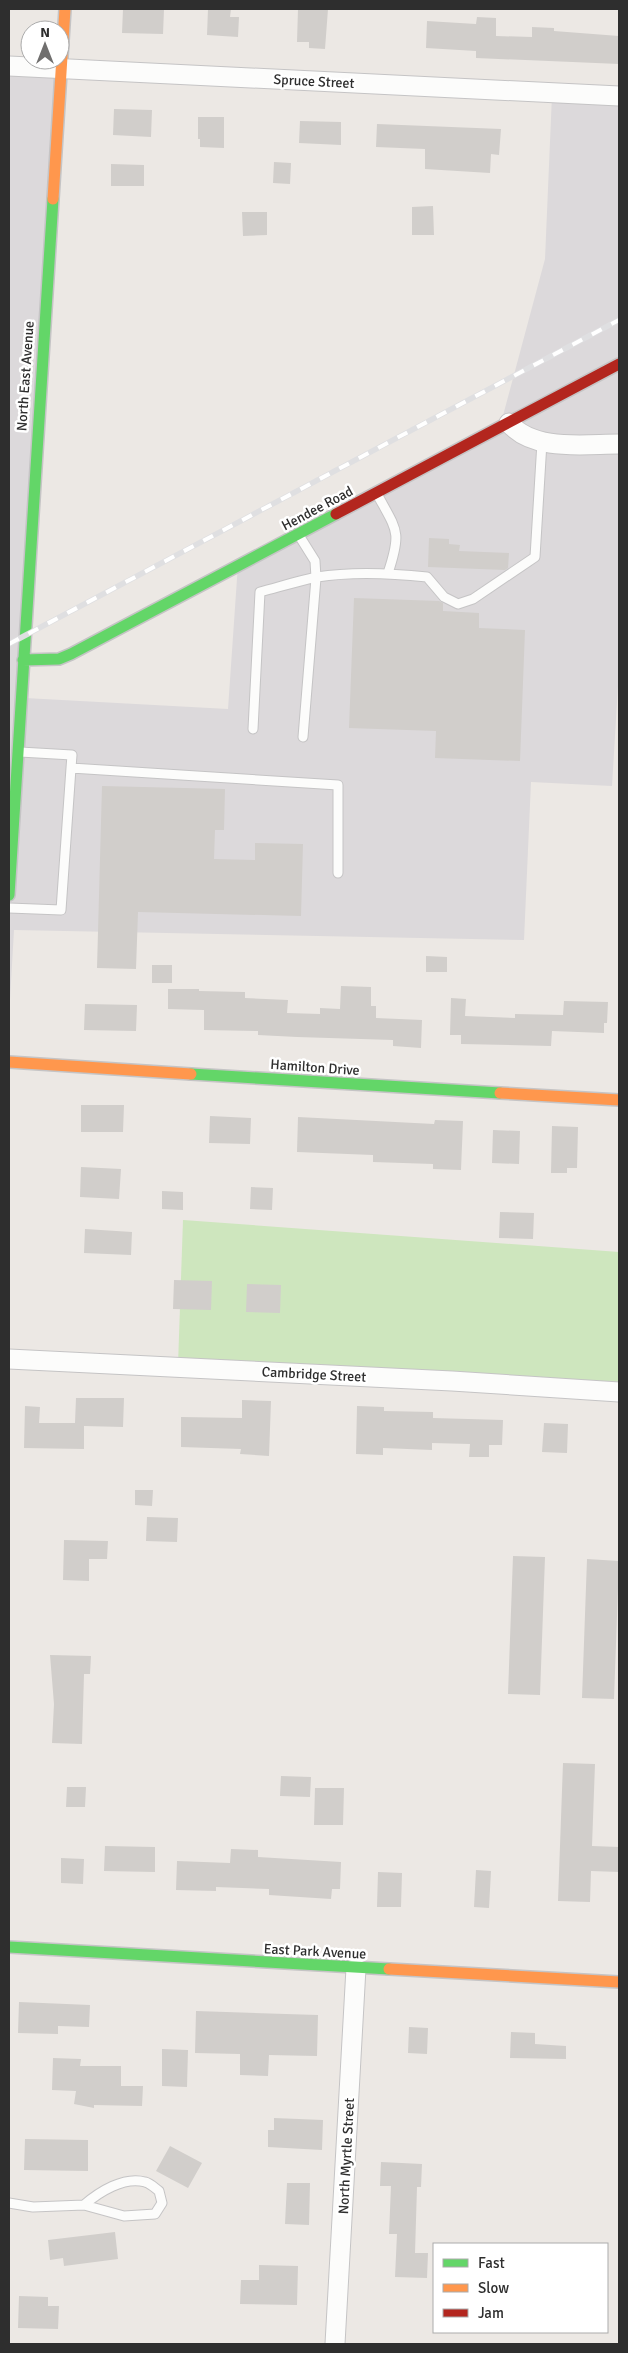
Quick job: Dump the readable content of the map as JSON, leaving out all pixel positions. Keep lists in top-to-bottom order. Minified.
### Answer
{"streets":{"street":["Spruce Street","North East Avenue","Hendee Road","Hamilton Drive","Cambridge Street","East Park Avenue","North Myrtle Street"]},"crossings":[["North East Avenue","Hendee Road"],["East Park Avenue","North Myrtle Street"]],"legend":["Fast","Slow","Jam"],"north":"top"}
